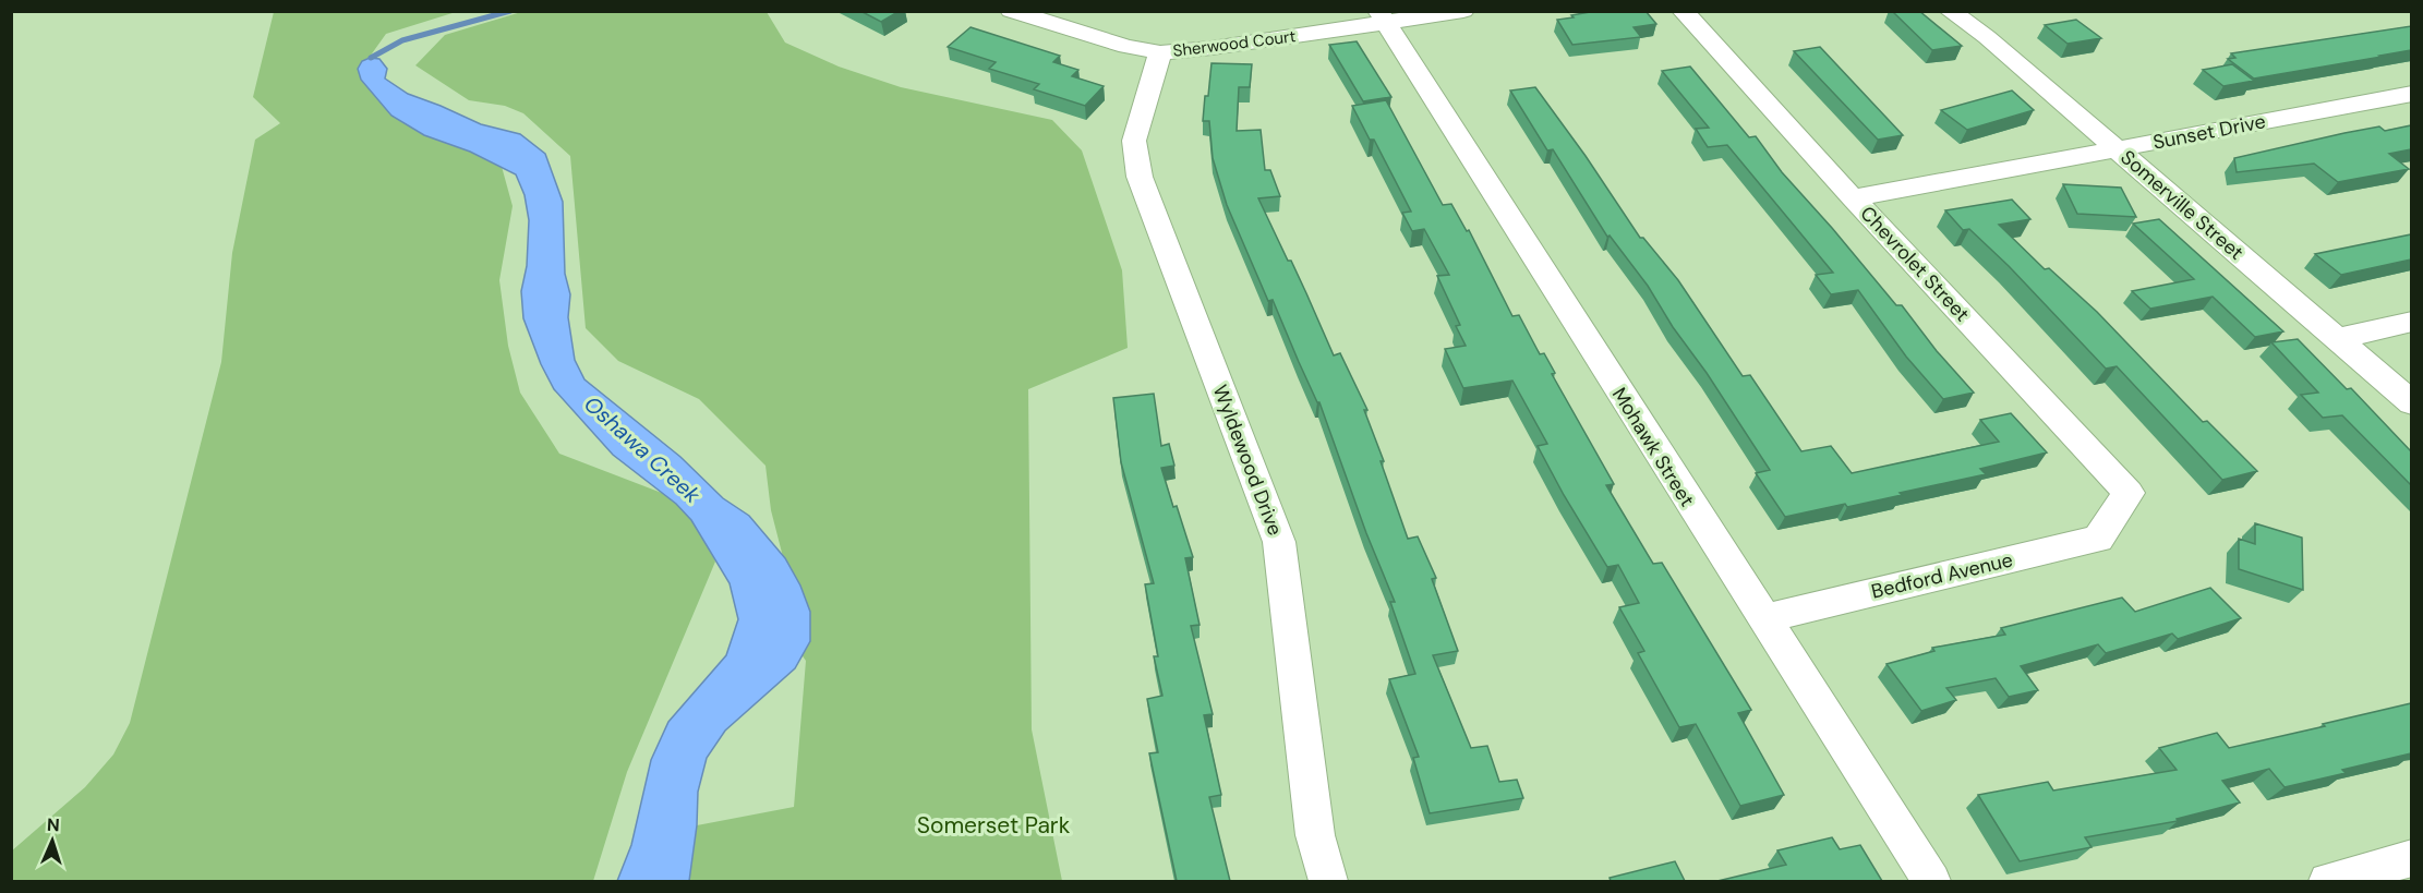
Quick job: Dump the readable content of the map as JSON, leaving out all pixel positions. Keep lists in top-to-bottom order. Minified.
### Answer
{"streets":{"street":["Sherwood Court","Sunset Drive","Somerville Street","Chevrolet Street","Mohawk Street","Wyldewood Drive","Bedford Avenue"]},"crossings":[["Sherwood Court","Mohawk Street"],["Sherwood Court","Wyldewood Drive"],["Sunset Drive","Somerville Street"],["Sunset Drive","Chevrolet Street"],["Chevrolet Street","Bedford Avenue"],["Mohawk Street","Bedford Avenue"]],"water":["Oshawa Creek"],"parks":["Somerset Park"],"north":"top"}
